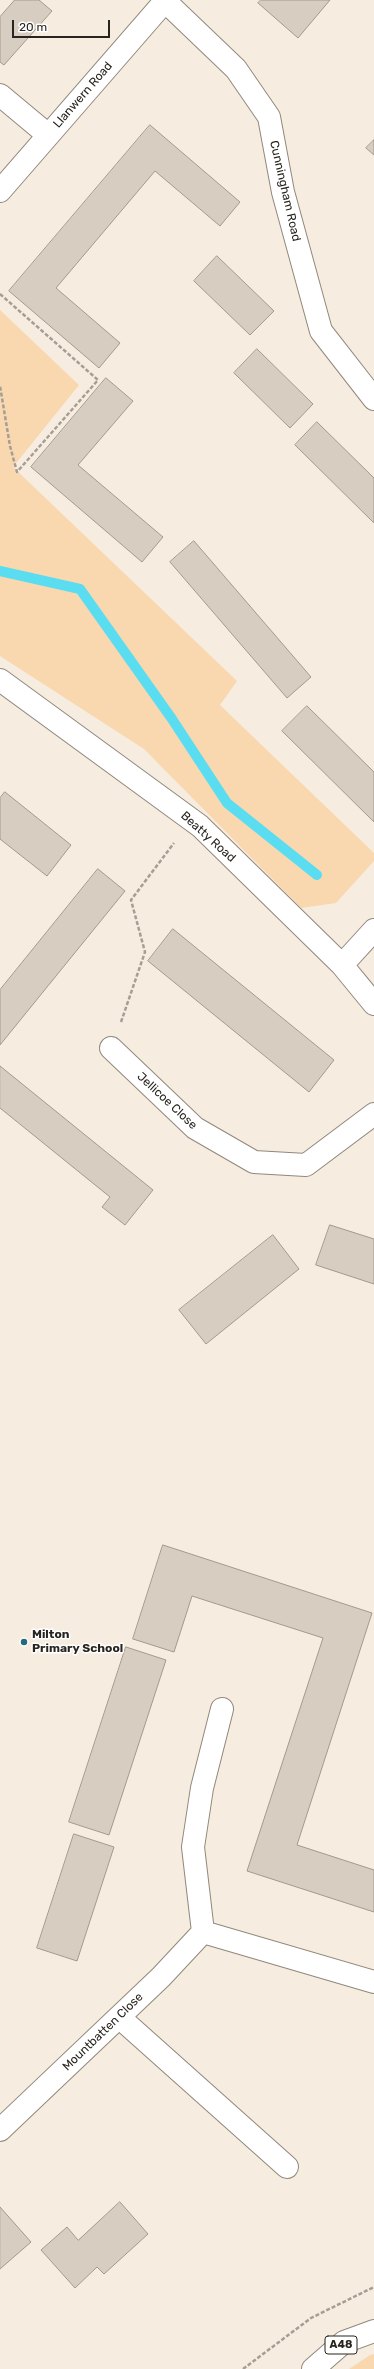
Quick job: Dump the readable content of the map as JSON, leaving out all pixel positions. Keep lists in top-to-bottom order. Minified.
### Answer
{"streets":{"street":["Llanwern Road","Cunningham Road","Beatty Road","Jellicoe Close","Mountbatten Close","A48"]},"crossings":[["Llanwern Road","Cunningham Road"]],"places":["Milton Primary School"],"scale_bar":"20 m"}
